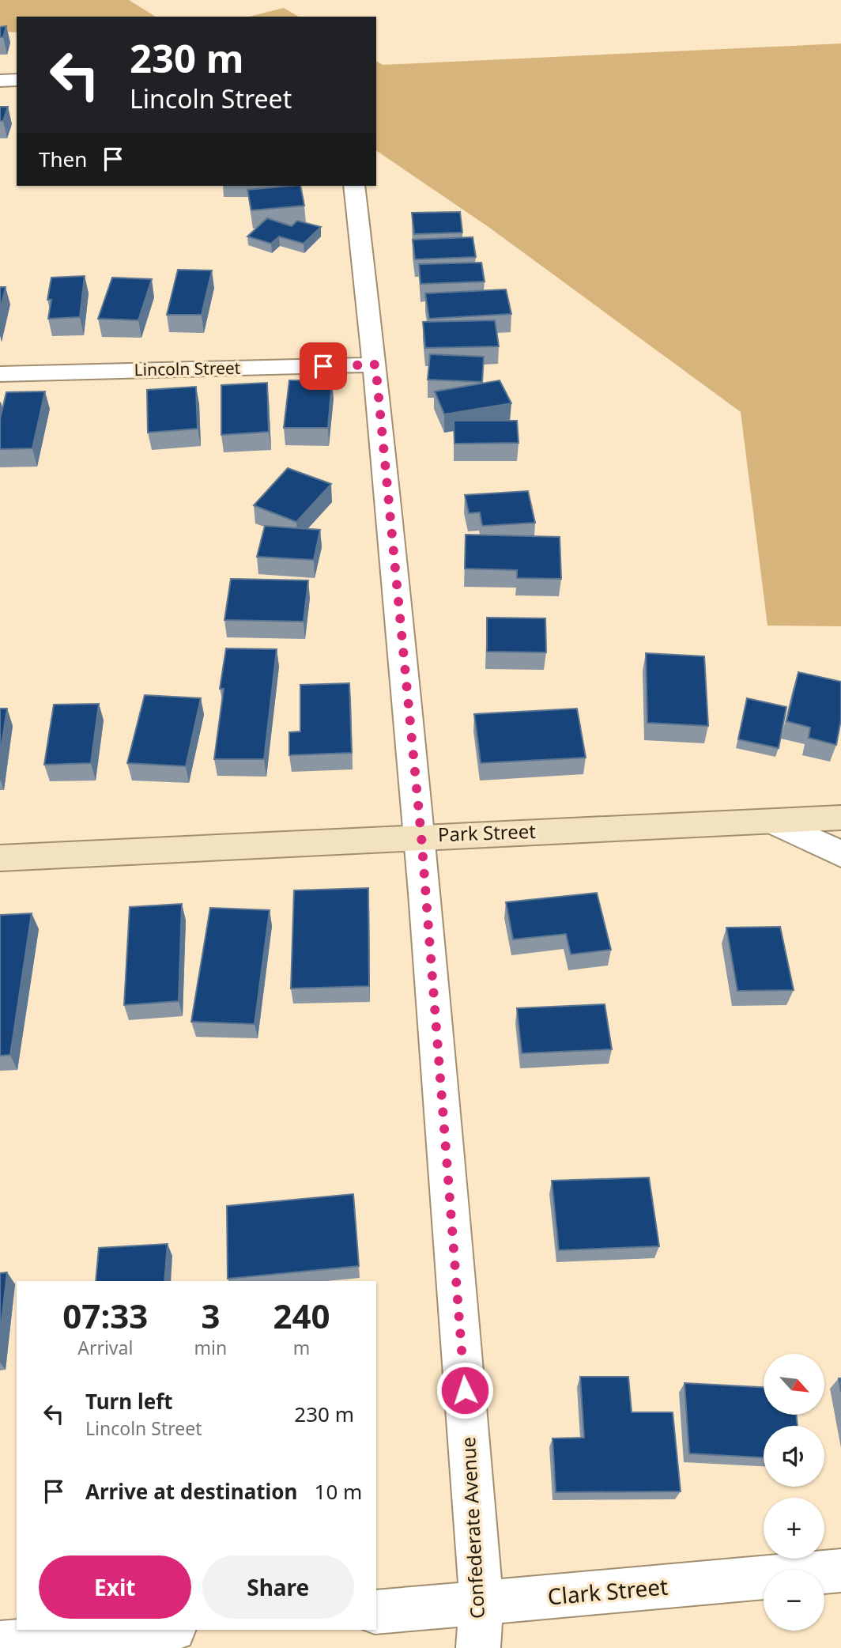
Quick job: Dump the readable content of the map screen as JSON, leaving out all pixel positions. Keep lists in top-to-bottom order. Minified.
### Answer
{"streets":{"street":["Lincoln Street","Park Street","Confederate Avenue","Clark Street"]},"crossings":[["Lincoln Street","Confederate Avenue"],["Park Street","Confederate Avenue"],["Confederate Avenue","Clark Street"]],"north":"bottom right","page":{"turn":["230 m","Lincoln Street"],"then":"Then","eta":["07:33","Arrival","3","min","240","m"],"map_buttons":["+","−"],"list":[{"name":"Turn left","note":"Lincoln Street","value":"230 m"},{"name":"Arrive at destination","value":"10 m"}],"buttons":["Exit","Share"]}}
